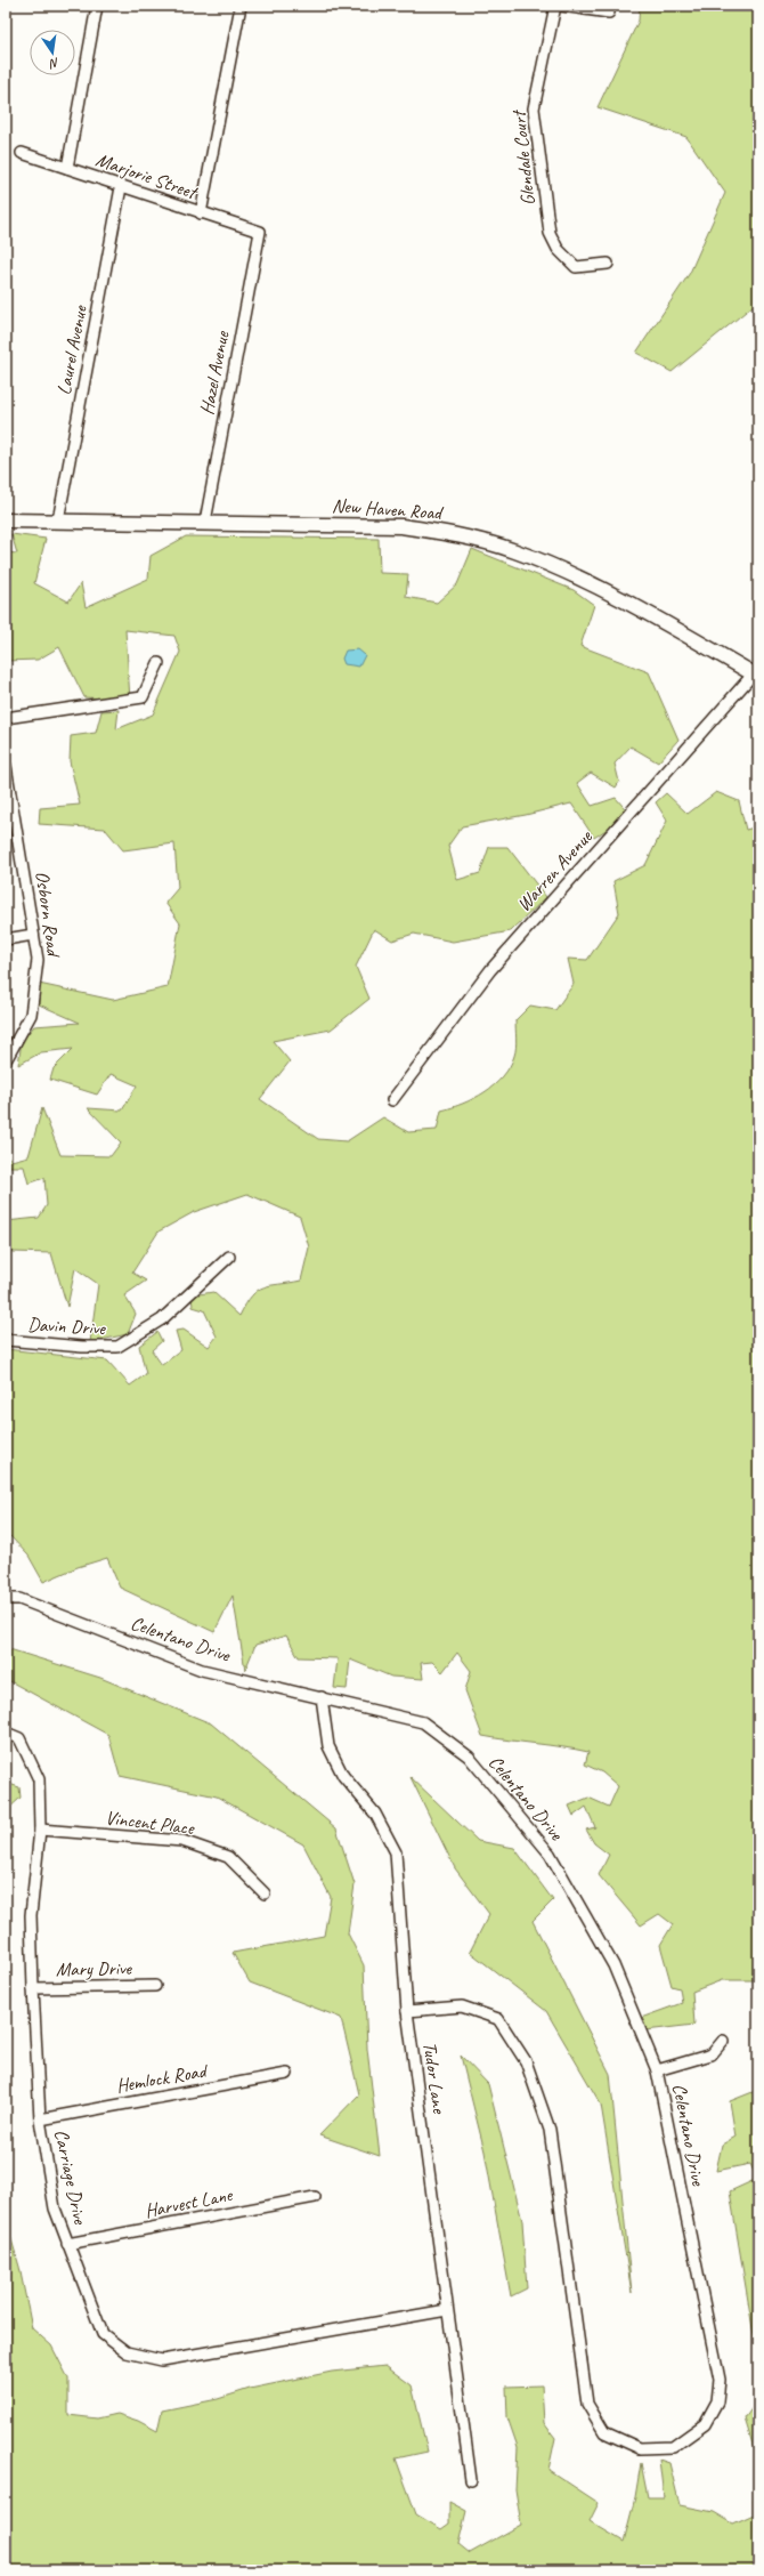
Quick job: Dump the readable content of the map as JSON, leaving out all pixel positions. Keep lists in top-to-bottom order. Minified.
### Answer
{"streets":{"main road":["New Haven Road"],"street":["Glendale Court","Marjorie Street","Laurel Avenue","Hazel Avenue","Warren Avenue","Osborn Road","Davin Drive","Celentano Drive","Vincent Place","Mary Drive","Tudor Lane","Hemlock Road","Carriage Drive","Harvest Lane"]},"crossings":[["Marjorie Street","Laurel Avenue"],["Marjorie Street","Hazel Avenue"],["Laurel Avenue","New Haven Road"],["Hazel Avenue","New Haven Road"],["New Haven Road","Warren Avenue"],["Celentano Drive","Tudor Lane"],["Vincent Place","Carriage Drive"],["Mary Drive","Carriage Drive"],["Tudor Lane","Carriage Drive"],["Hemlock Road","Carriage Drive"],["Carriage Drive","Harvest Lane"]],"north":"bottom"}
